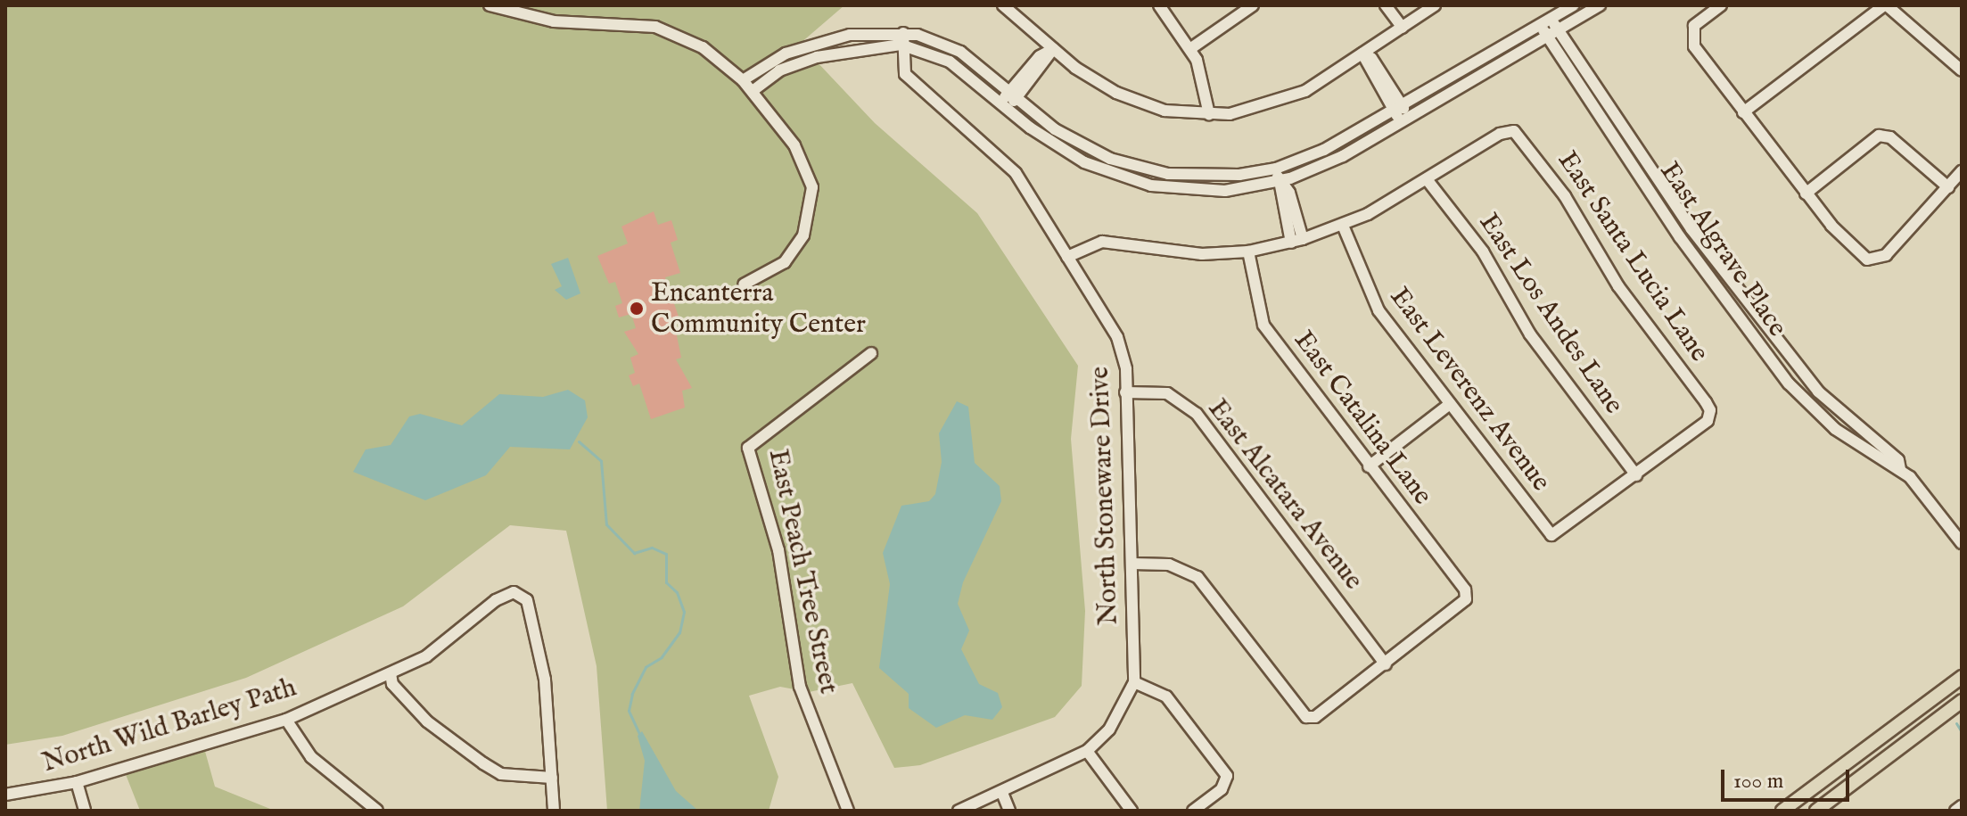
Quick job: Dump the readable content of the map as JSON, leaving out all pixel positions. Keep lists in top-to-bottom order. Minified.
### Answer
{"streets":{"street":["East Algrave Place","East Santa Lucia Lane","East Los Andes Lane","East Leverenz Avenue","East Catalina Lane","East Alcatara Avenue","North Stoneware Drive","East Peach Tree Street","North Wild Barley Path"]},"crossings":[["East Santa Lucia Lane","East Los Andes Lane"],["East Santa Lucia Lane","East Leverenz Avenue"],["East Los Andes Lane","East Leverenz Avenue"],["East Catalina Lane","East Alcatara Avenue"],["East Alcatara Avenue","North Stoneware Drive"]],"places":["Encanterra Community Center"],"scale_bar":"100 m"}
